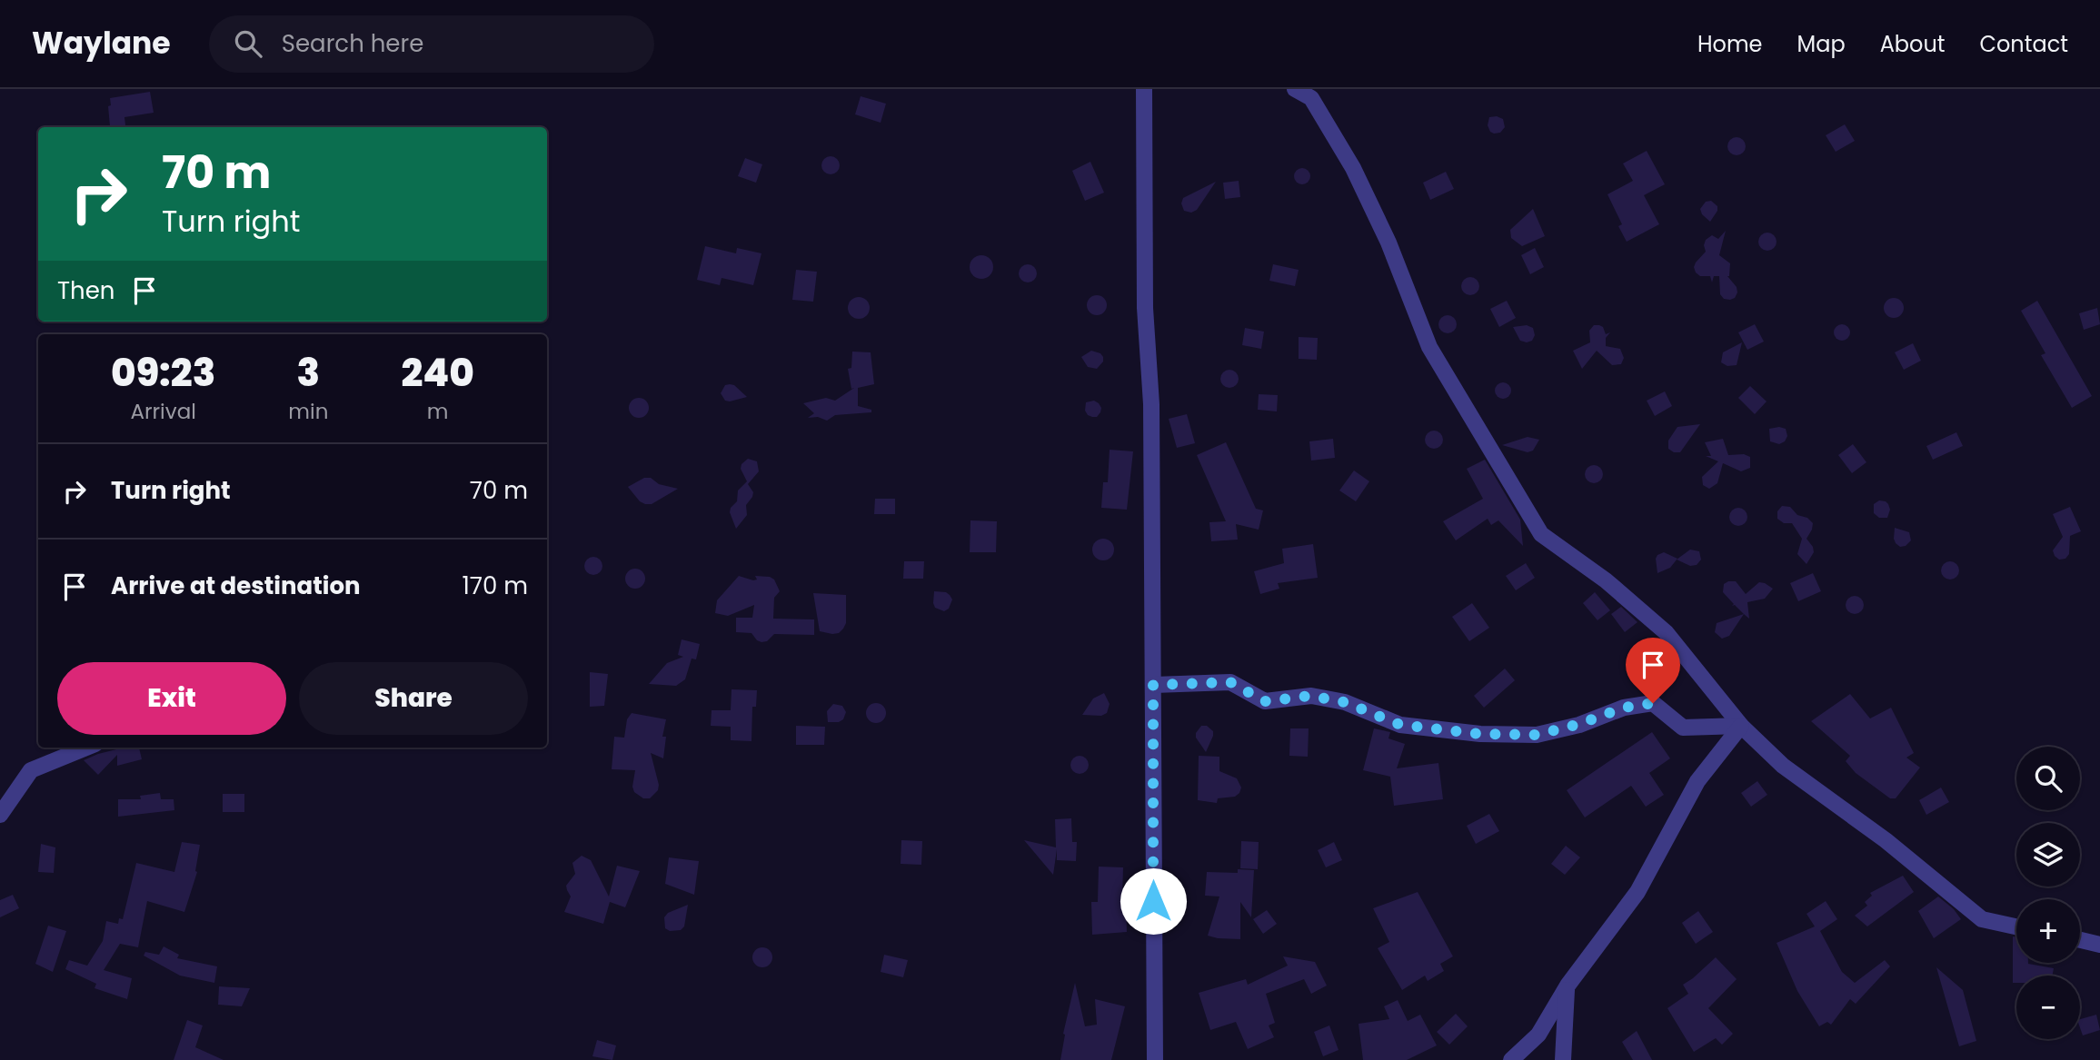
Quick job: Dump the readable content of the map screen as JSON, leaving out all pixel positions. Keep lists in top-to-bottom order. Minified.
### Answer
{"page":{"header":"Waylane","search":"Search here","nav":["Home","Map","About","Contact"],"turn":["70 m","Turn right"],"then":"Then","eta":["09:23","Arrival","3","min","240","m"],"list":[{"name":"Turn right","value":"70 m"},{"name":"Arrive at destination","value":"170 m"}],"buttons":["Exit","Share"],"map_buttons":["+","−"]}}
